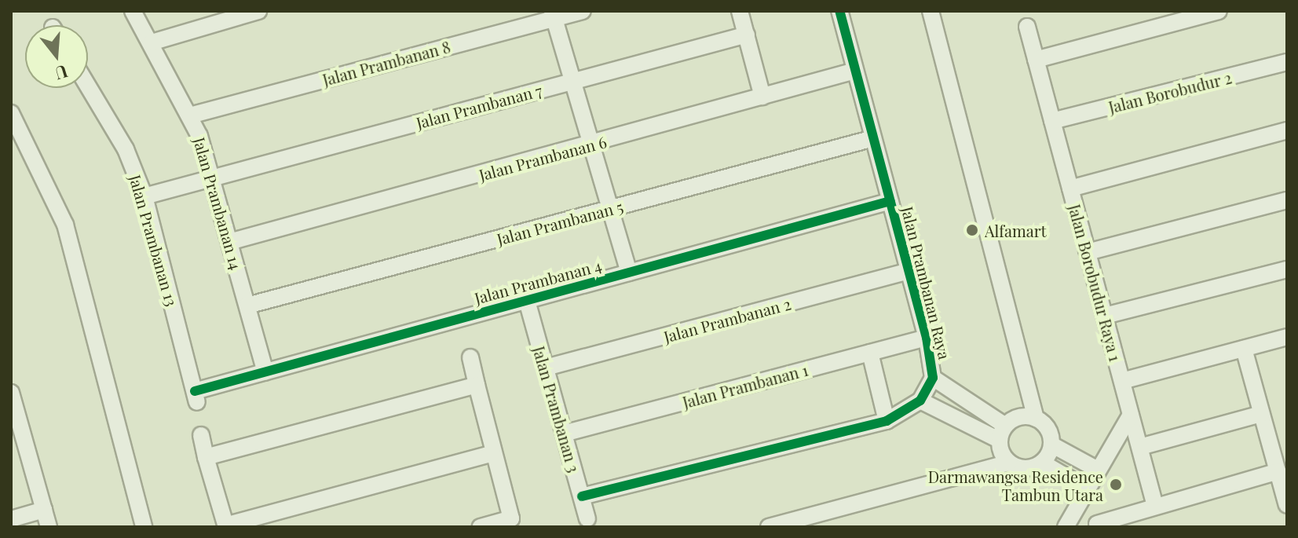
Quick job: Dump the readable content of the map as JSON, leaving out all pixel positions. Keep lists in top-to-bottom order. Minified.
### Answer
{"streets":{"street":["Jalan Prambanan 8","Jalan Borobudur 2","Jalan Prambanan 7","Jalan Prambanan 6","Jalan Prambanan 14","Jalan Prambanan 5","Jalan Prambanan 13","Jalan Prambanan 4","Jalan Prambanan Raya","Jalan Borobudur Raya 1","Jalan Prambanan 2","Jalan Prambanan 1","Jalan Prambanan 3"]},"crossings":[["Jalan Prambanan 8","Jalan Prambanan 14"],["Jalan Borobudur 2","Jalan Borobudur Raya 1"],["Jalan Prambanan 7","Jalan Prambanan 14"],["Jalan Prambanan 7","Jalan Prambanan 13"],["Jalan Prambanan 6","Jalan Prambanan 14"],["Jalan Prambanan 6","Jalan Prambanan Raya"],["Jalan Prambanan 14","Jalan Prambanan 5"],["Jalan Prambanan 14","Jalan Prambanan 4"],["Jalan Prambanan 5","Jalan Prambanan Raya"],["Jalan Prambanan 13","Jalan Prambanan 4"],["Jalan Prambanan 4","Jalan Prambanan Raya"],["Jalan Prambanan 4","Jalan Prambanan 3"],["Jalan Prambanan Raya","Jalan Prambanan 2"],["Jalan Prambanan Raya","Jalan Prambanan 1"],["Jalan Prambanan Raya","Jalan Prambanan 3"],["Jalan Prambanan 2","Jalan Prambanan 3"],["Jalan Prambanan 1","Jalan Prambanan 3"]],"places":["Alfamart","Darmawangsa Residence Tambun Utara"],"north":"bottom"}
